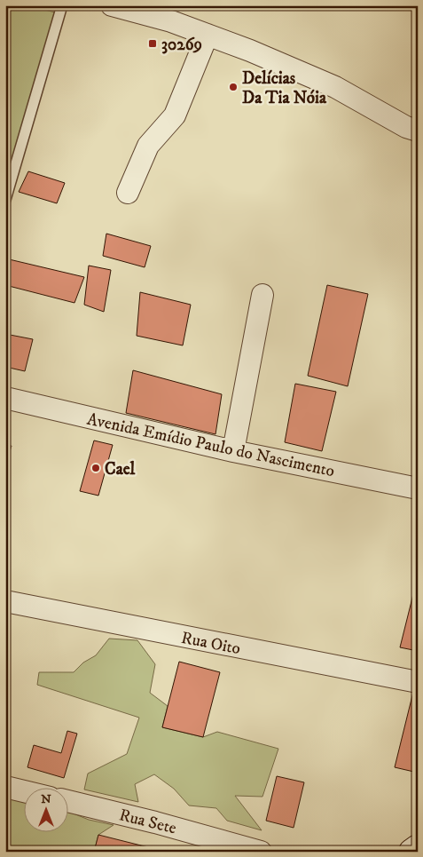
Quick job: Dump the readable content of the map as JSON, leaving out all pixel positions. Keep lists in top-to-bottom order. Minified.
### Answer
{"streets":{"street":["Avenida Emídio Paulo do Nascimento","Rua Oito","Rua Sete"]},"places":{"transit":["30269"],"other":["Delícias Da Tia Nóia","Cael"]},"north":"top"}
